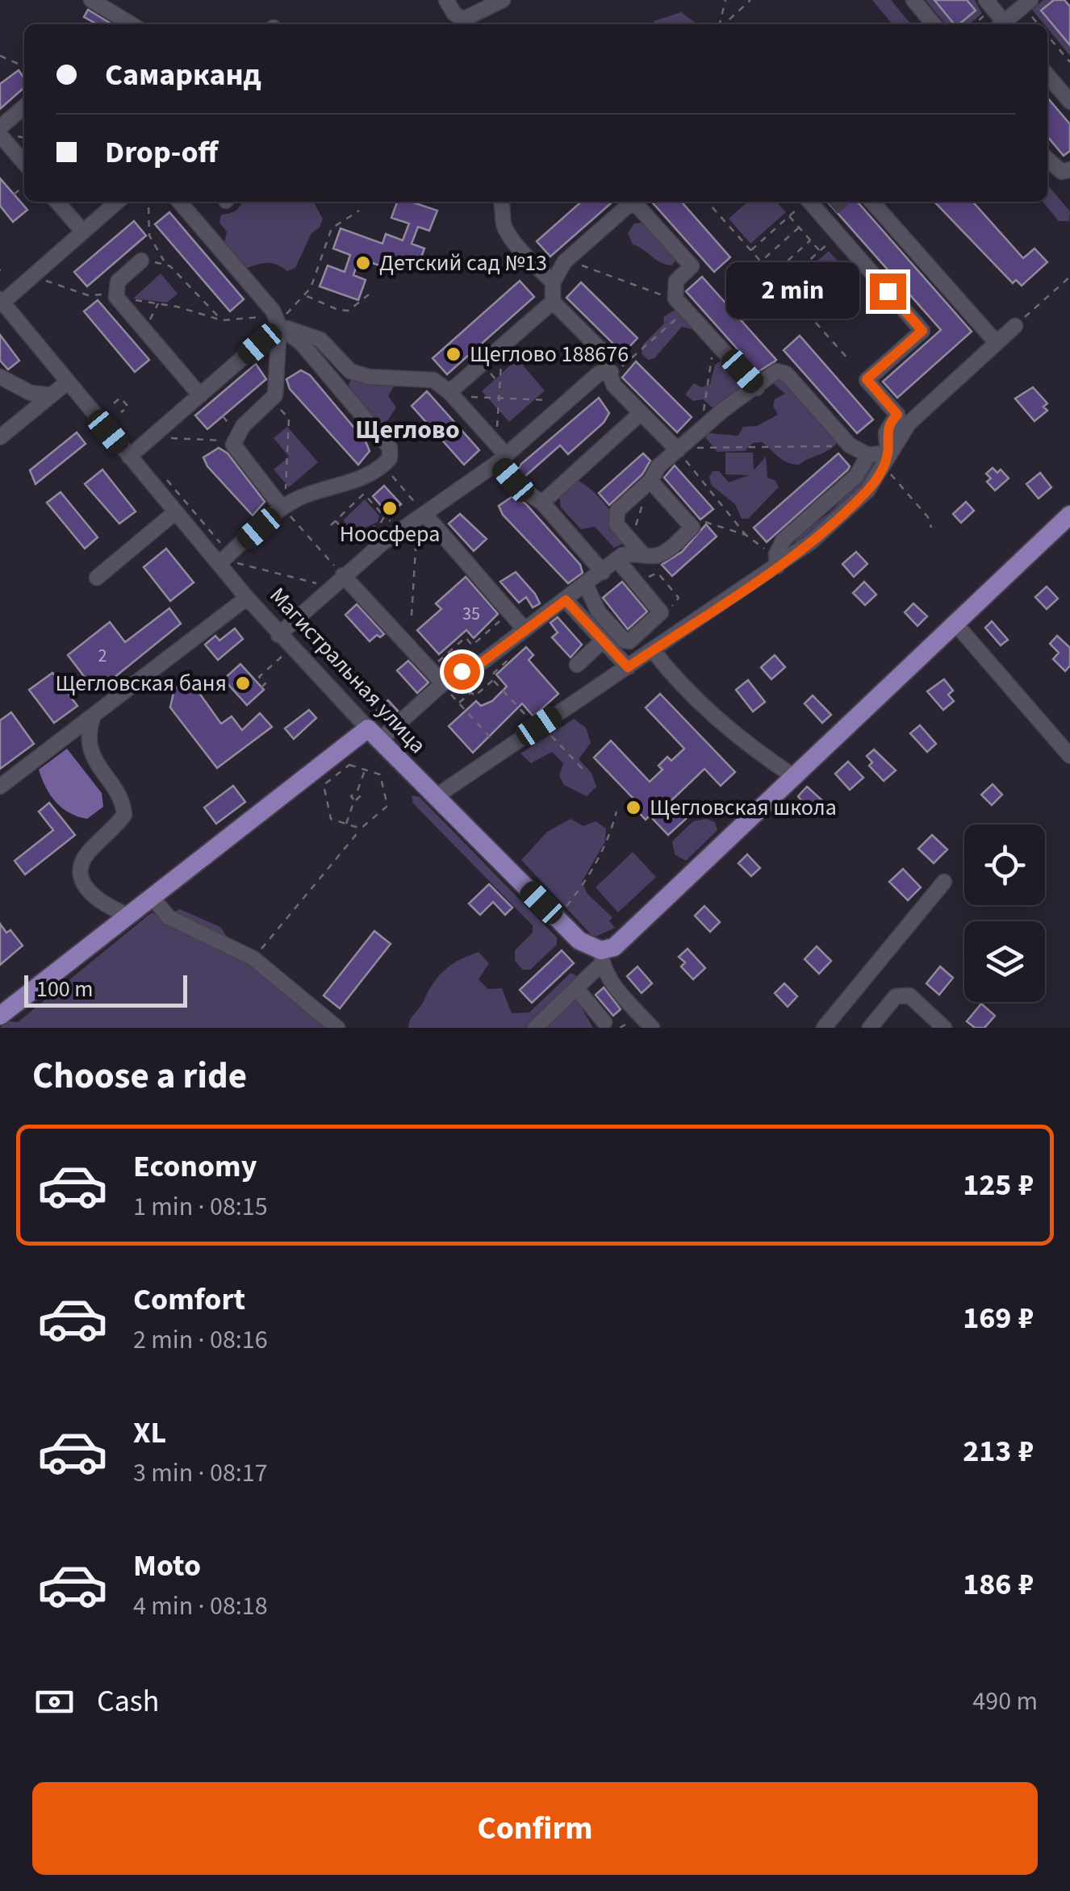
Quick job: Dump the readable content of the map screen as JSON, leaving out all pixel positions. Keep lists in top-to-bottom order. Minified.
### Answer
{"streets":{"main road":["Магистральная улица"]},"districts":["Щеглово"],"places":["Детский сад №13","Щеглово 188676","Ноосфера","Щегловская баня","Щегловская школа"],"house_numbers":["35","2"],"scale_bar":"100 m","page":{"banner":["Самарканд","Drop-off"],"bubble":"2 min","scale":"100 m","heading":"Choose a ride","list":[{"name":"Economy","note":"1 min · 08:15","value":"125 ₽"},{"name":"Comfort","note":"2 min · 08:16","value":"169 ₽"},{"name":"XL","note":"3 min · 08:17","value":"213 ₽"},{"name":"Moto","note":"4 min · 08:18","value":"186 ₽"}],"pay":["Cash","490 m"],"buttons":"Confirm"}}
